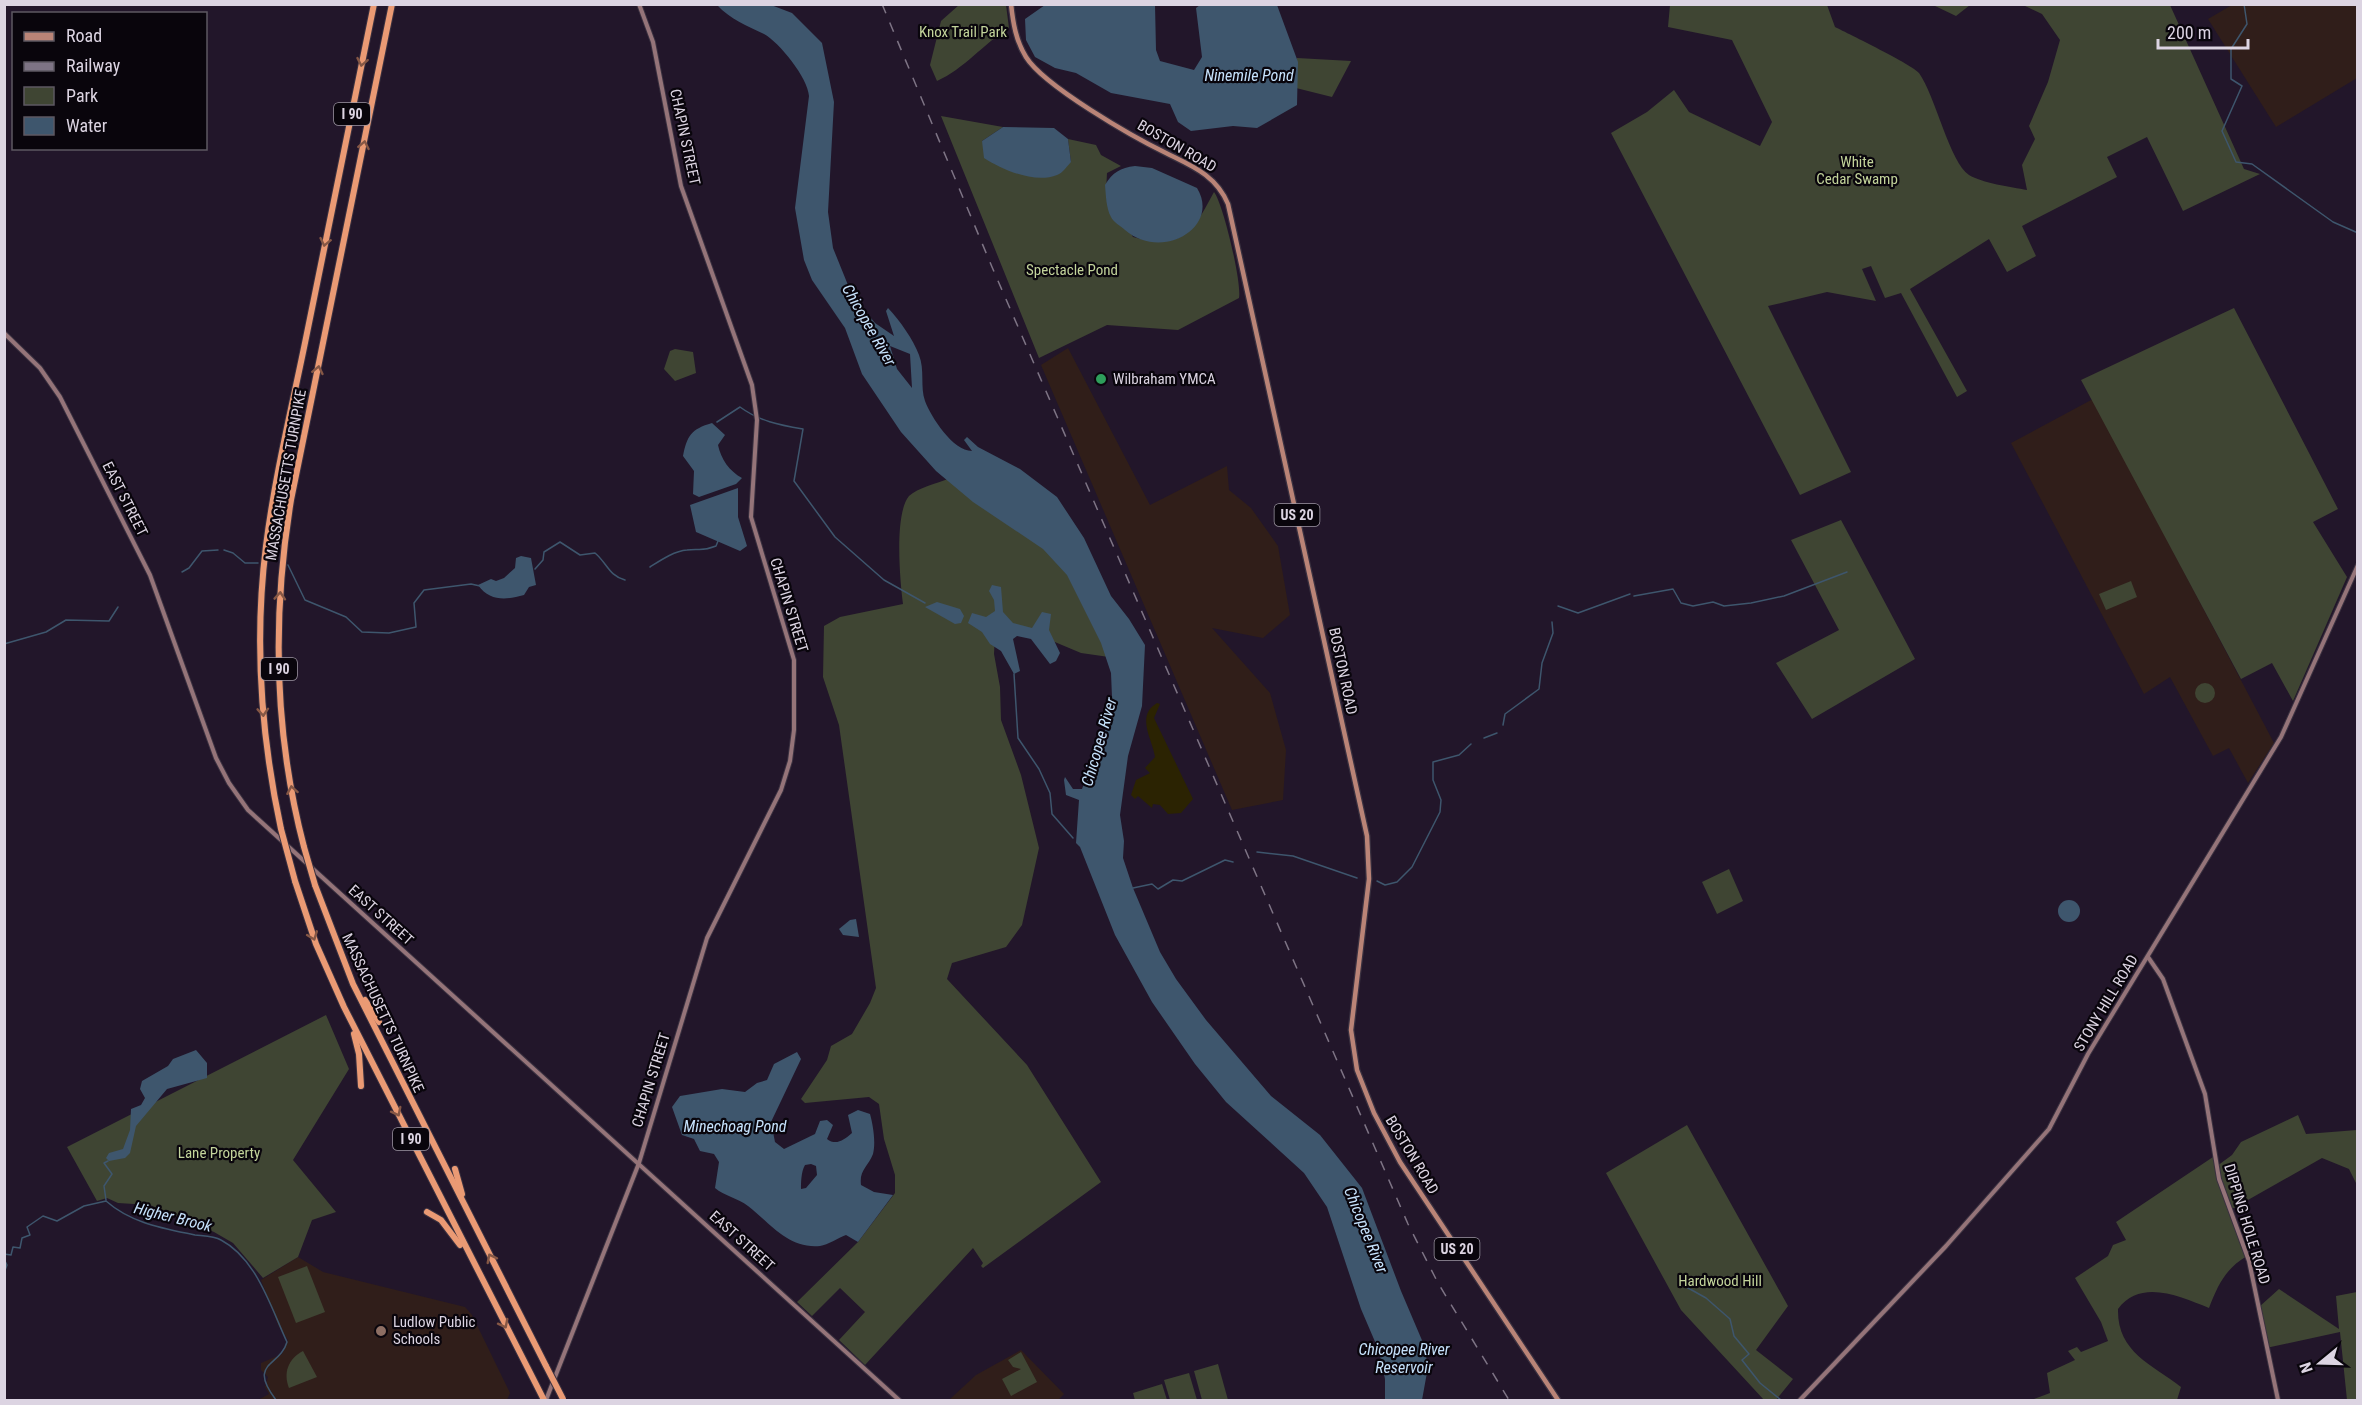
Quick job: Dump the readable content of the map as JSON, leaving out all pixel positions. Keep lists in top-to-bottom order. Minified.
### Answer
{"streets":{"highway":["I 90","MASSACHUSETTS TURNPIKE"],"main road":["CHAPIN STREET","BOSTON ROAD","EAST STREET","US 20","STONY HILL ROAD","DIPPING HOLE ROAD"]},"crossings":[["CHAPIN STREET","MASSACHUSETTS TURNPIKE"],["CHAPIN STREET","EAST STREET"],["STONY HILL ROAD","DIPPING HOLE ROAD"]],"water":["Ninemile Pond","Chicopee River","Minechoag Pond","Higher Brook","Chicopee River Reservoir"],"parks":["Knox Trail Park","White Cedar Swamp","Spectacle Pond","Lane Property","Hardwood Hill"],"places":["Wilbraham YMCA","Ludlow Public Schools"],"legend":["Road","Railway","Park","Water"],"scale_bar":"200 m","north":"left"}
